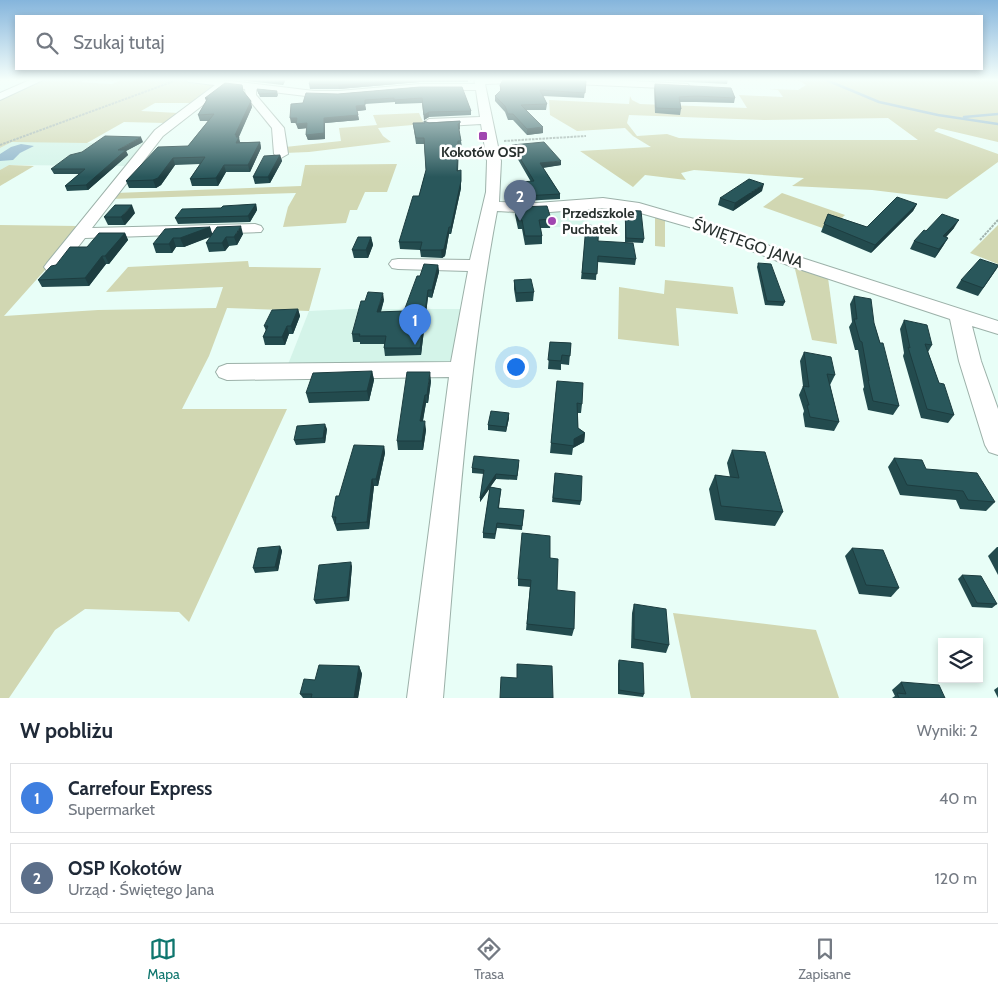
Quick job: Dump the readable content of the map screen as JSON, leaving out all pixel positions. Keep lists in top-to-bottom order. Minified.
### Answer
{"streets":{"street":["ŚWIĘTEGO JANA"]},"places":{"transit":["Kokotów OSP"],"other":["Przedszkole Puchatek"]},"page":{"search":"Szukaj tutaj","pins":["2","1"],"heading":["W pobliżu","Wyniki: 2"],"list":[{"mark":"1","name":"Carrefour Express","note":"Supermarket","value":"40 m"},{"mark":"2","name":"OSP Kokotów","note":"Urząd · Świętego Jana","value":"120 m"}],"nav":["Mapa","Trasa","Zapisane"]}}
